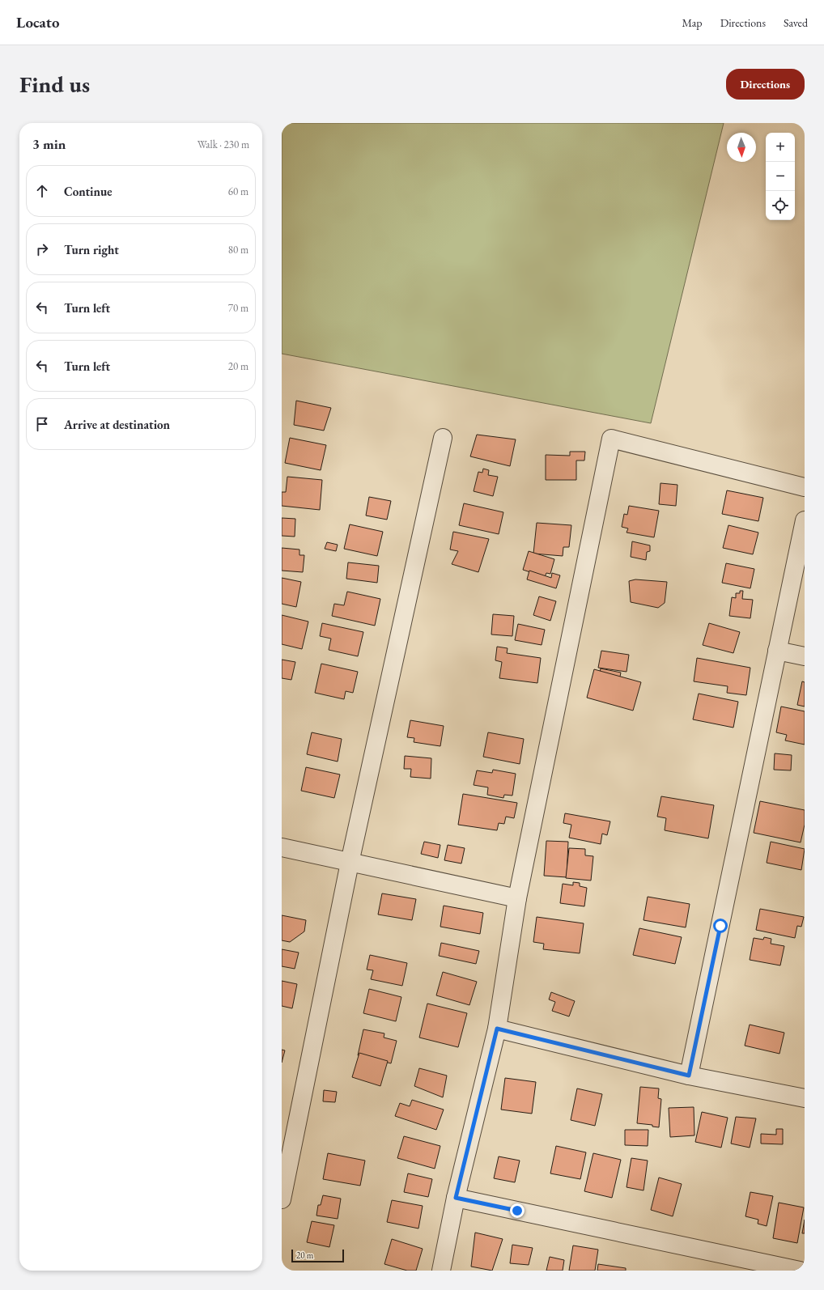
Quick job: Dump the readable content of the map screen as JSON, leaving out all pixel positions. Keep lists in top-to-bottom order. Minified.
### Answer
{"scale_bar":"20 m","north":"bottom","page":{"header":"Locato","nav":["Map","Directions","Saved"],"buttons":"Directions","title":"Find us","heading":["3 min","Walk · 230 m"],"map_buttons":["+","−"],"list":[["Continue","60 m"],["Turn right","80 m"],["Turn left","70 m"],["Turn left","20 m"],"Arrive at destination"],"scale":"20 m"}}
